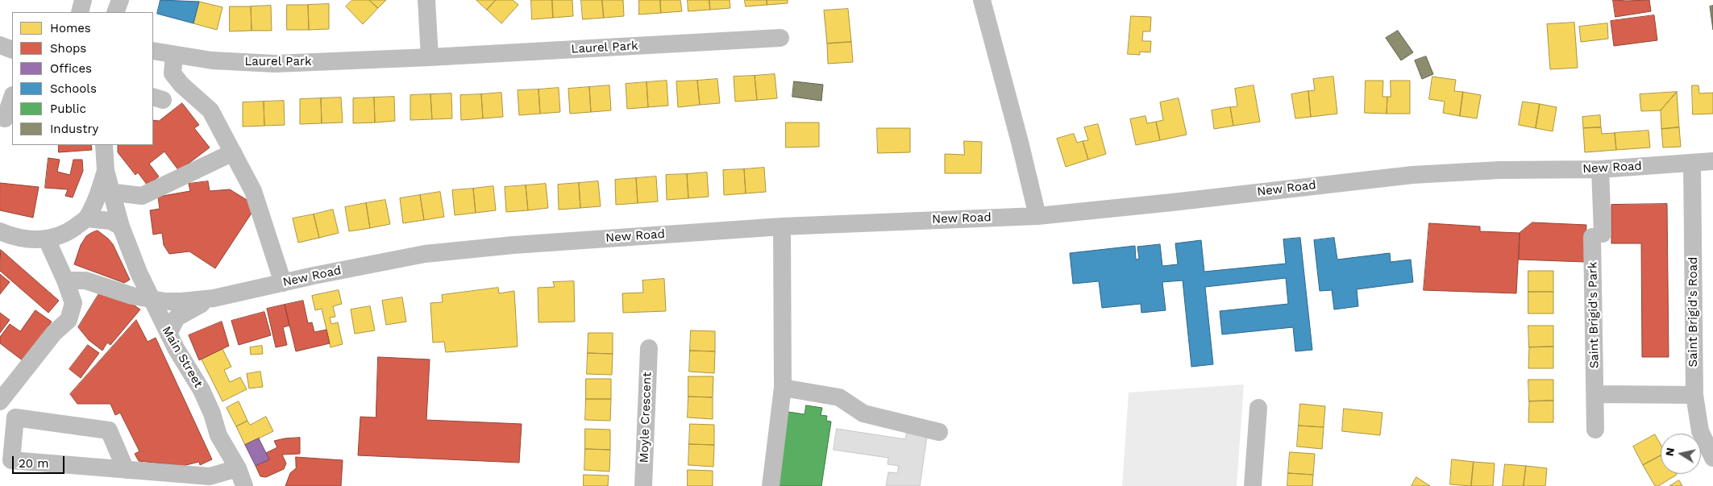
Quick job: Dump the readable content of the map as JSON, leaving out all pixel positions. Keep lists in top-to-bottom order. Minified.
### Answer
{"streets":{"street":["Laurel Park","New Road","Saint Brigid's Road","Saint Brigid's Park","Main Street","Moyle Crescent"]},"crossings":[["New Road","Saint Brigid's Road"],["New Road","Saint Brigid's Park"],["New Road","Main Street"]],"legend":["Homes","Shops","Offices","Schools","Public","Industry"],"scale_bar":"20 m","north":"left"}
